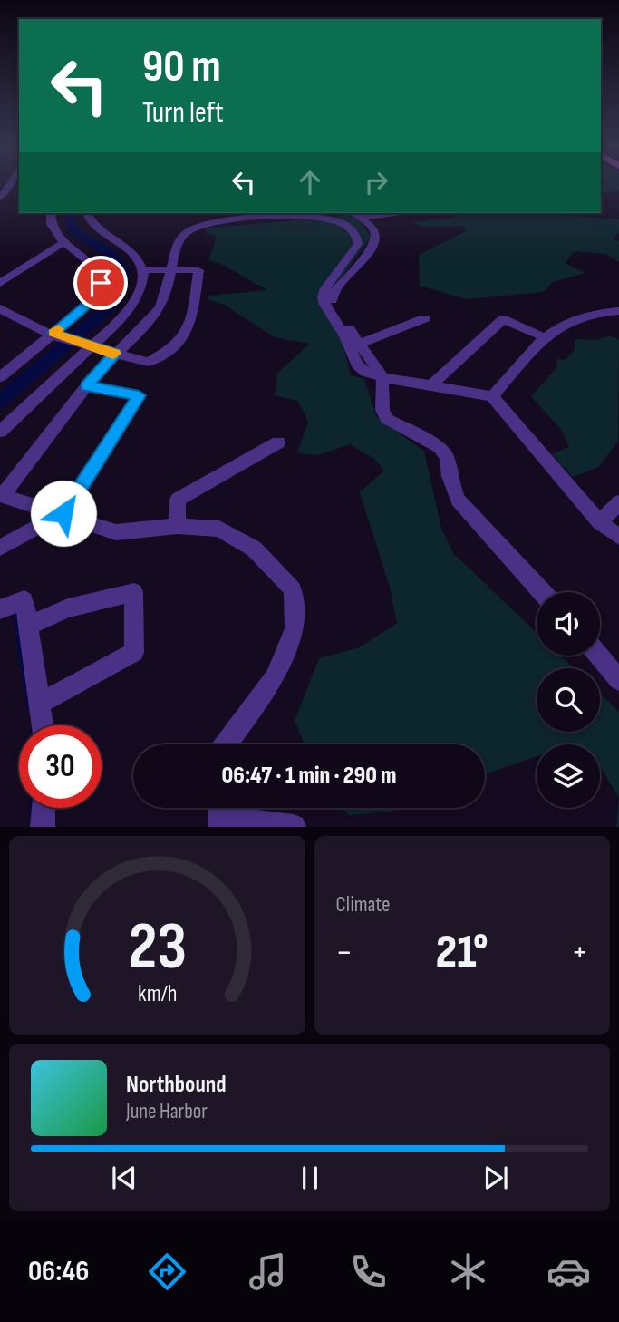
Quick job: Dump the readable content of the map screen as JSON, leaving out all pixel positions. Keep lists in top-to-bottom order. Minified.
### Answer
{"page":{"turn":["90 m","Turn left"],"limit":"30","trip":"06:47 · 1 min · 290 m","tile":"Climate","heat":["−","21°","+"],"song":["Northbound","June Harbor"],"tabs":"06:46","gauge":["23","km/h"]}}
